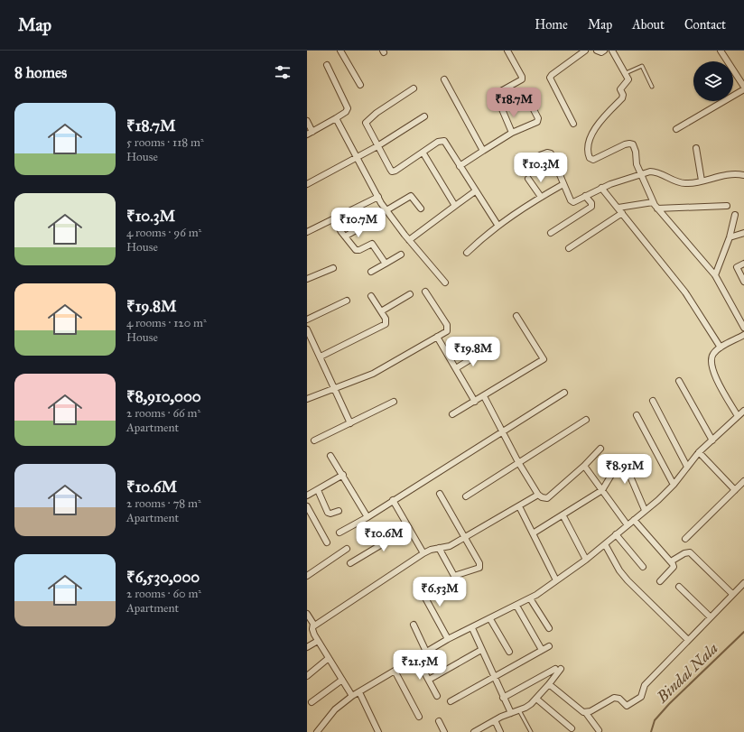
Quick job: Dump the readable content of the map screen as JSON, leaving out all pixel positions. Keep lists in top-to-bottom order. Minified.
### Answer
{"water":["Bindal Nala"],"page":{"header":"Map","nav":["Home","Map","About","Contact"],"heading":"8 homes","price":["₹18.7M","₹10.3M","₹10.7M","₹19.8M","₹8.91M","₹10.6M","₹6.53M","₹21.5M"],"list":[{"name":"₹18.7M","note":"5 rooms · 118 m² · House"},{"name":"₹10.3M","note":"4 rooms · 96 m² · House"},{"name":"₹19.8M","note":"4 rooms · 120 m² · House"},{"name":"₹8,910,000","note":"2 rooms · 66 m² · Apartment"},{"name":"₹10.6M","note":"2 rooms · 78 m² · Apartment"},{"name":"₹6,530,000","note":"2 rooms · 60 m² · Apartment"}]}}
